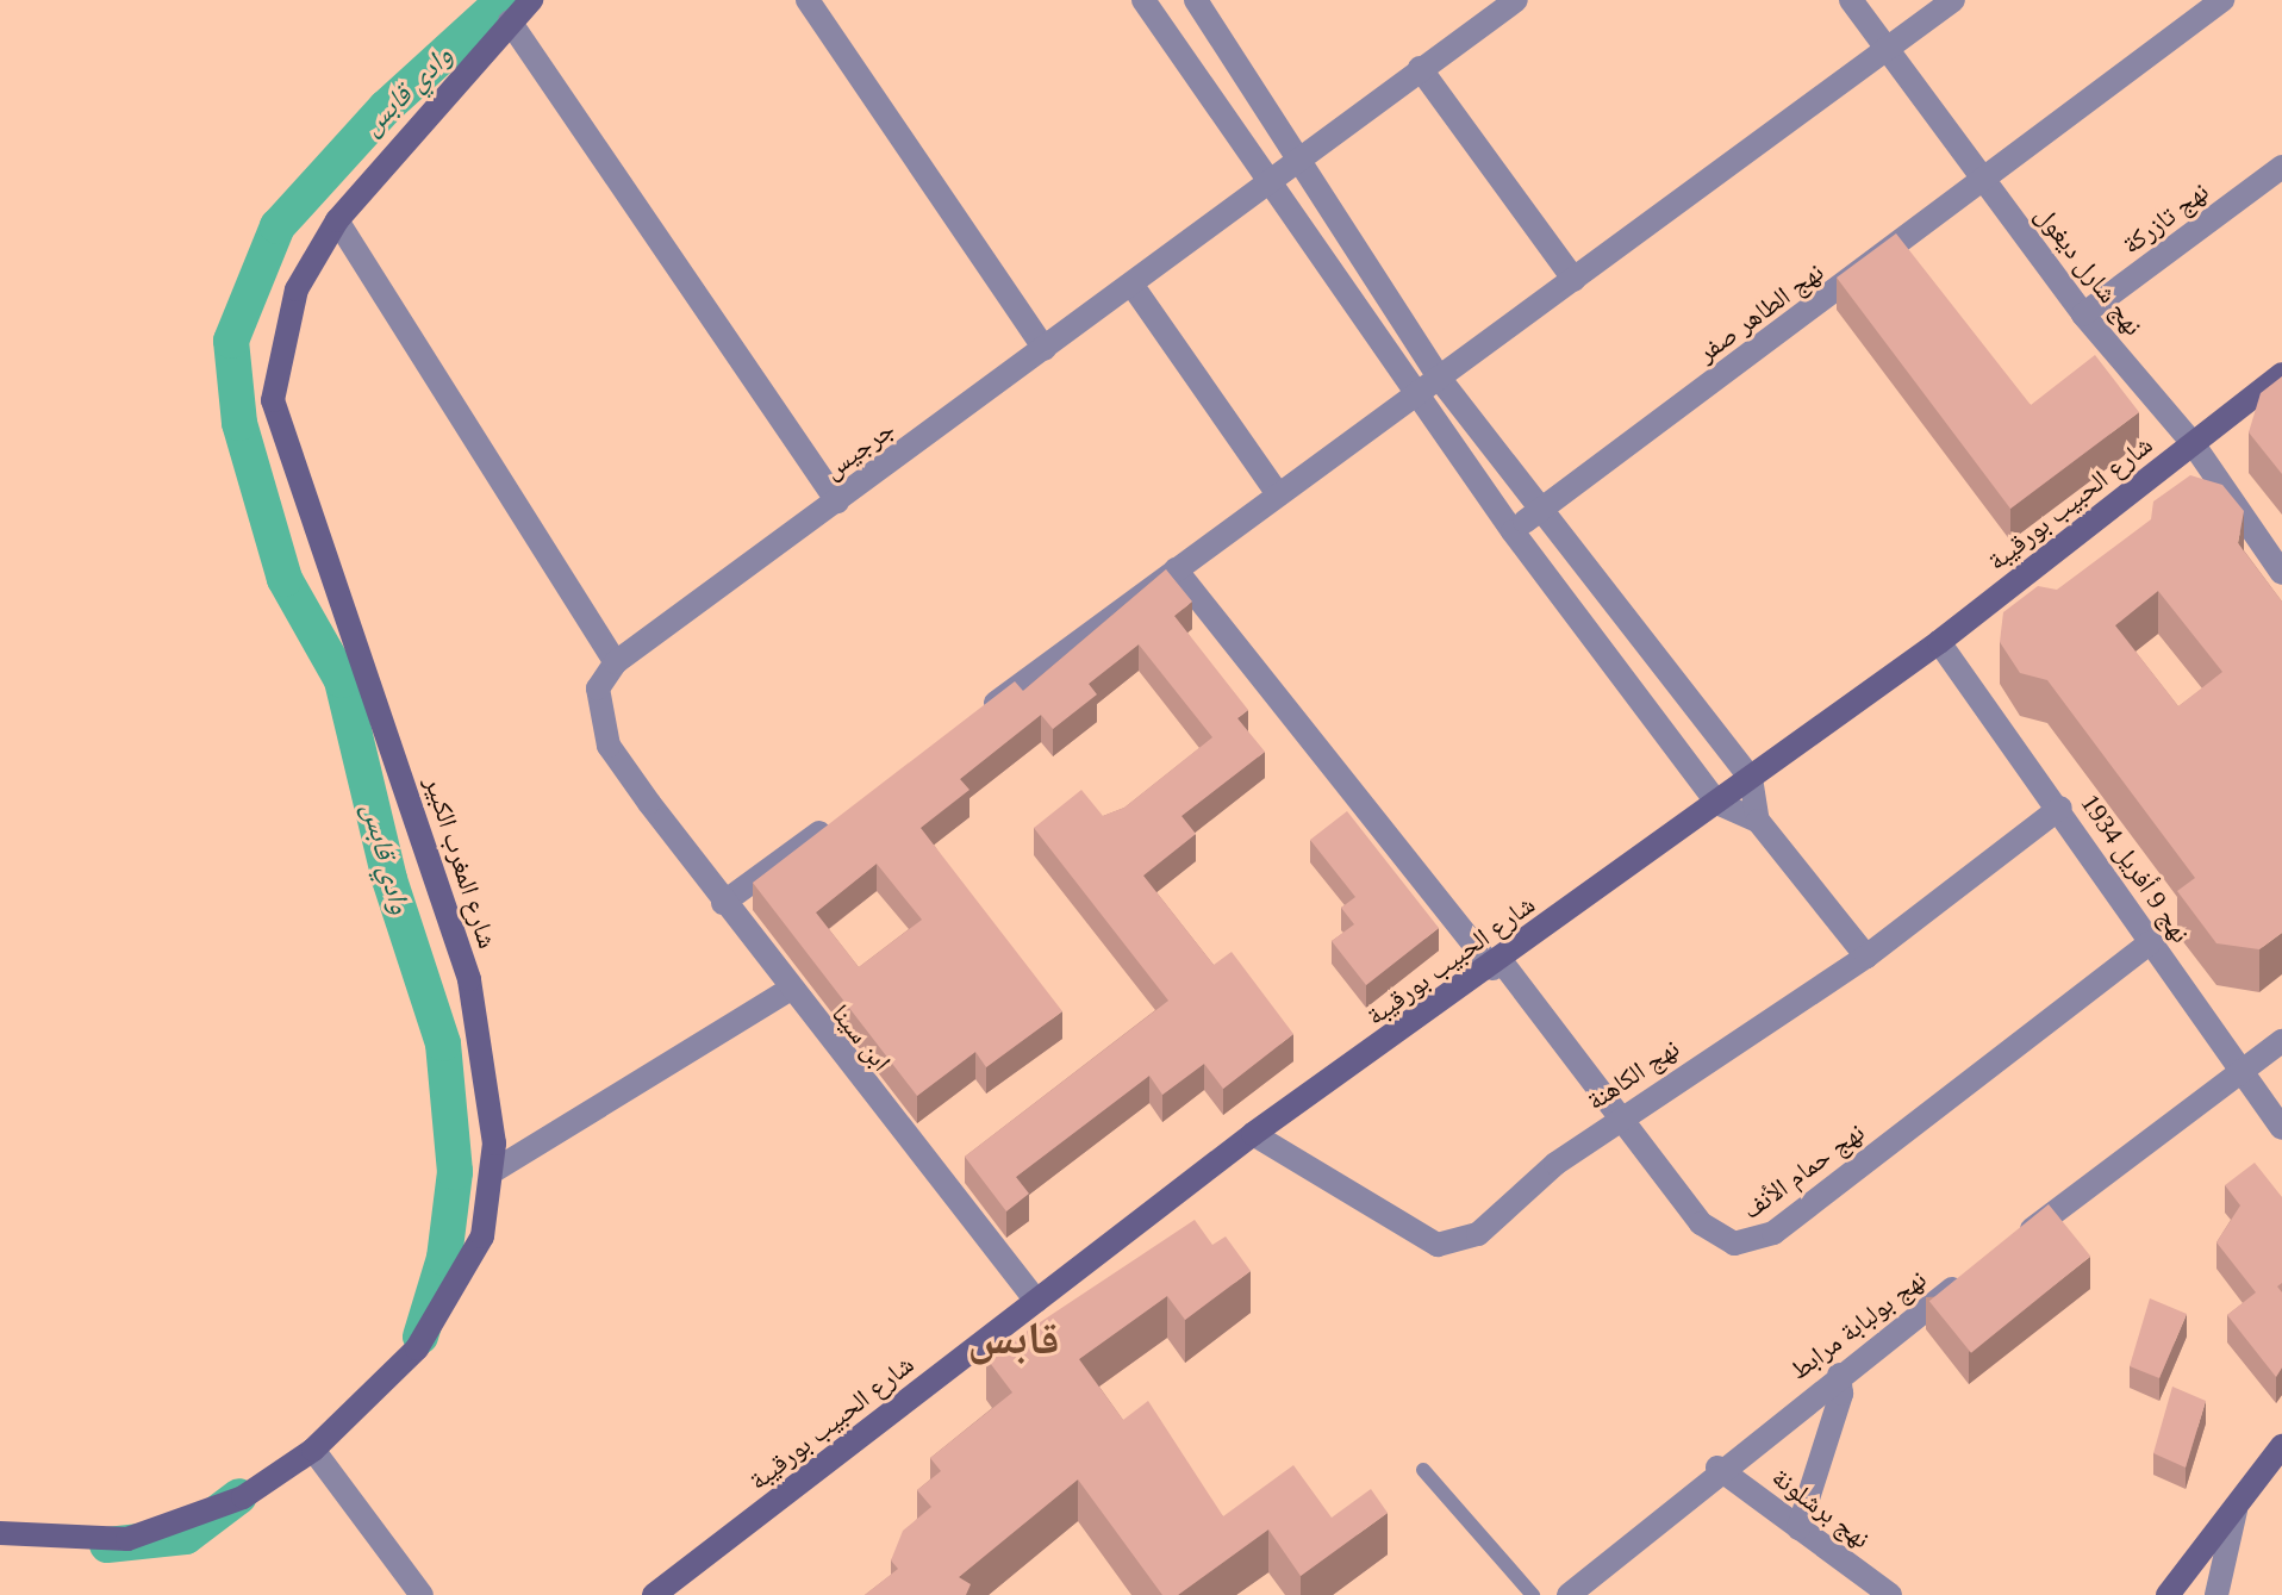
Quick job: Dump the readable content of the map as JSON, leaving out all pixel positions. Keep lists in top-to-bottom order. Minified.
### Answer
{"streets":{"street":["نهج تازركة","نهج شارل ديغول","نهج الطاهر صفر","جرجيس","شارع الحبيب بورقيبة","شارع المغرب الكبير","نهج 9 أفريل 1934","ابن سينا","نهج الكاهنة","نهج حمام الأنف","نهج بولبابة مرابط","نهج برشلونة"]},"crossings":[["نهج تازركة","نهج شارل ديغول"],["نهج شارل ديغول","نهج الطاهر صفر"],["نهج شارل ديغول","شارع الحبيب بورقيبة"],["جرجيس","ابن سينا"],["شارع الحبيب بورقيبة","نهج 9 أفريل 1934"],["شارع الحبيب بورقيبة","ابن سينا"],["شارع الحبيب بورقيبة","نهج الكاهنة"],["شارع الحبيب بورقيبة","نهج حمام الأنف"],["نهج 9 أفريل 1934","نهج الكاهنة"],["نهج 9 أفريل 1934","نهج حمام الأنف"],["نهج الكاهنة","نهج حمام الأنف"],["نهج بولبابة مرابط","نهج برشلونة"]],"districts":["قابس"],"water":["وادي قابس"]}
